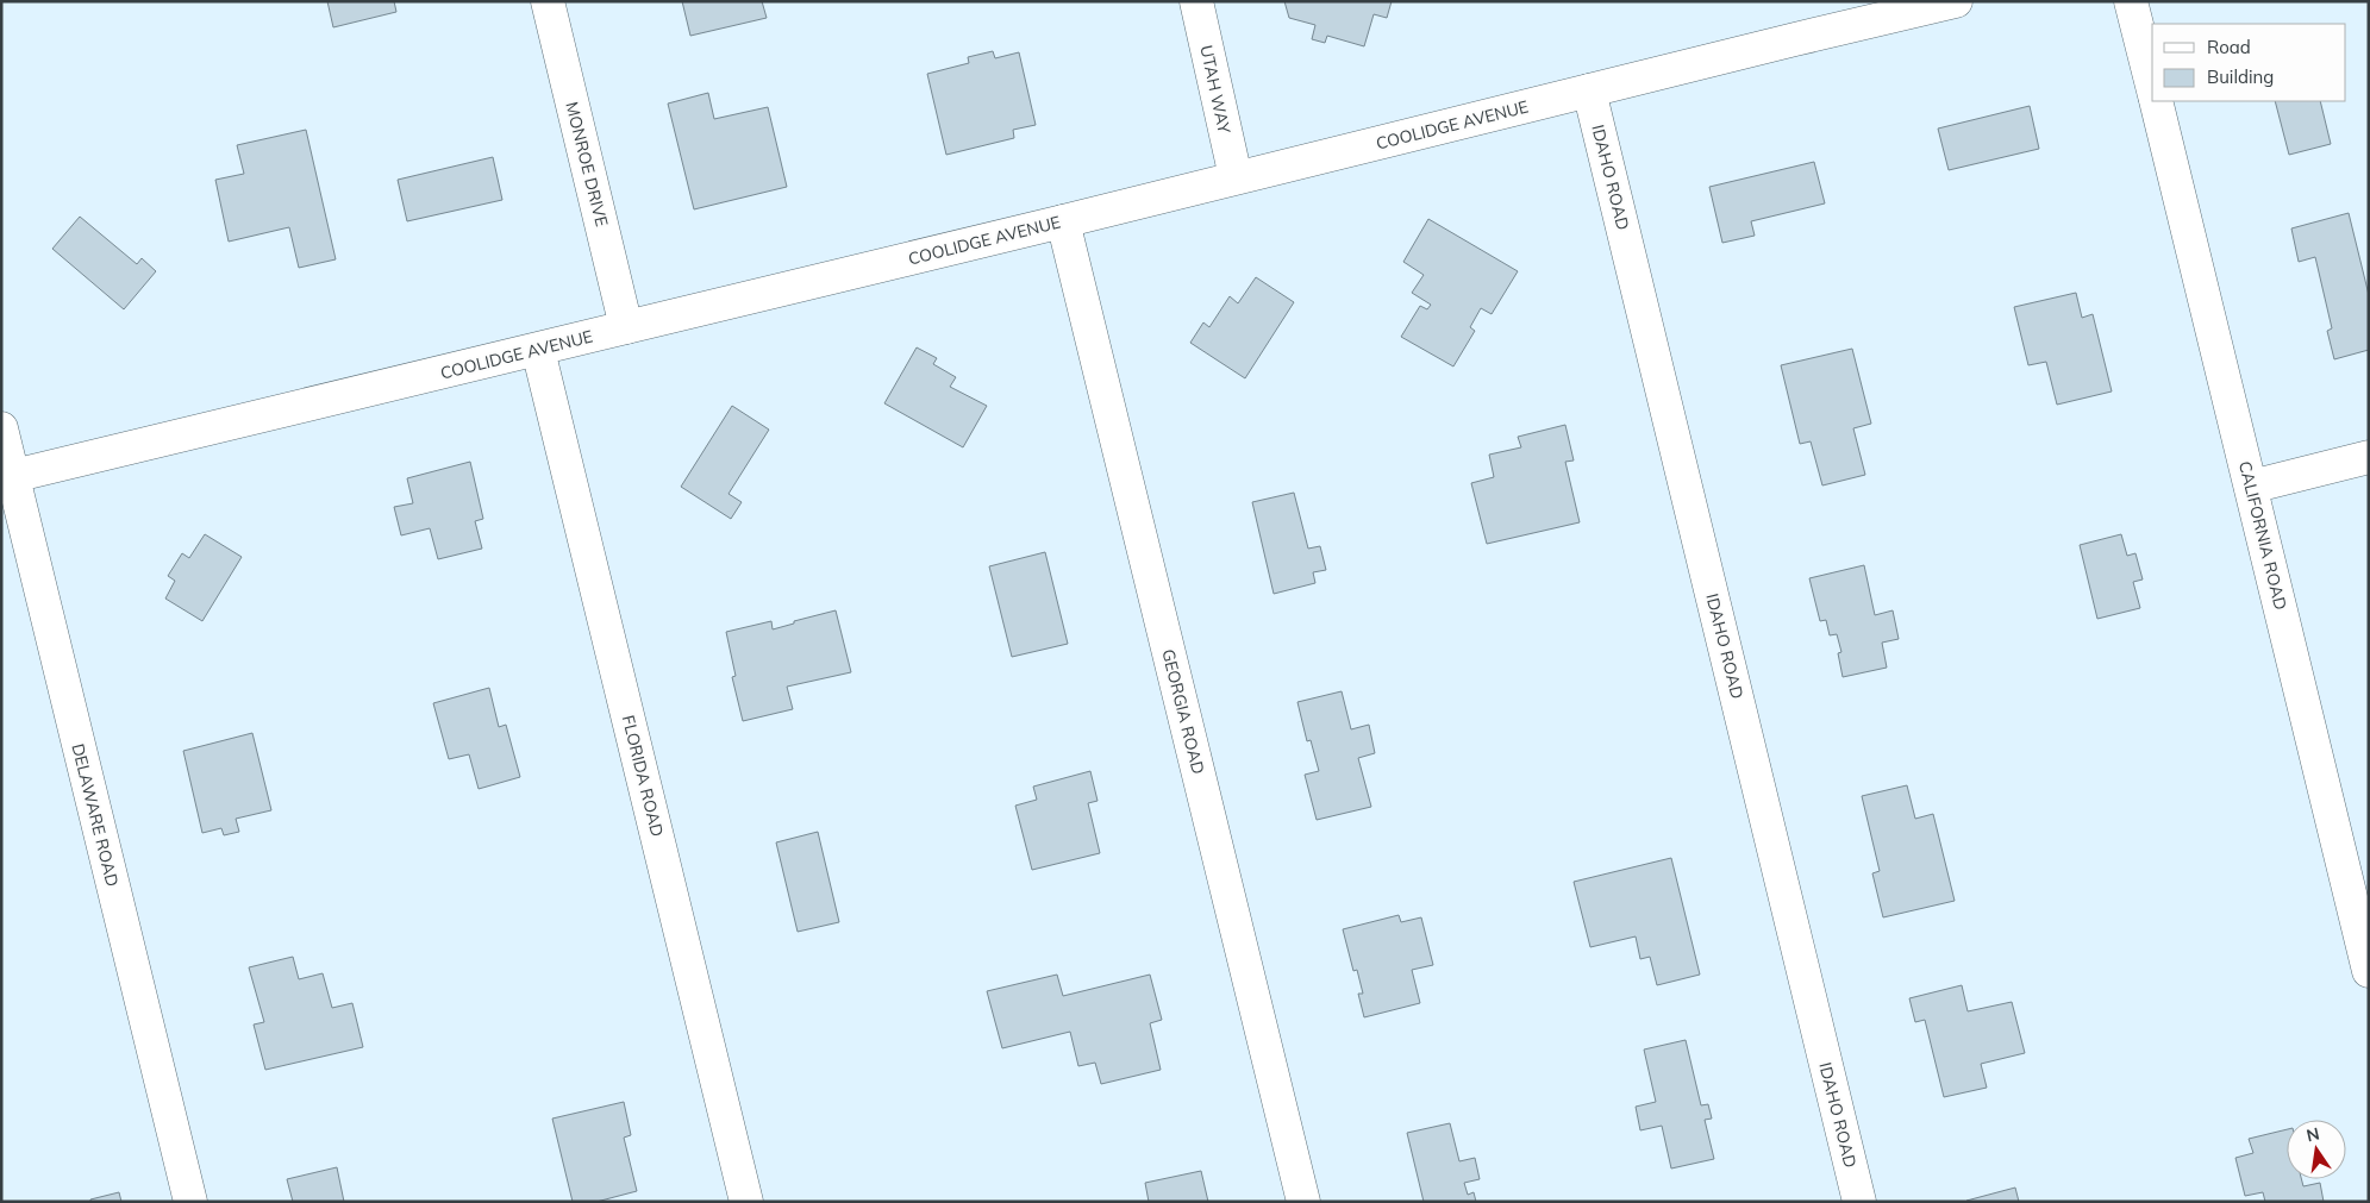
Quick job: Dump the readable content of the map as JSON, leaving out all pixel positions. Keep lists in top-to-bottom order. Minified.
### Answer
{"streets":{"street":["UTAH WAY","COOLIDGE AVENUE","MONROE DRIVE","IDAHO ROAD","CALIFORNIA ROAD","GEORGIA ROAD","FLORIDA ROAD","DELAWARE ROAD"]},"crossings":[["UTAH WAY","COOLIDGE AVENUE"],["COOLIDGE AVENUE","MONROE DRIVE"],["COOLIDGE AVENUE","IDAHO ROAD"],["COOLIDGE AVENUE","GEORGIA ROAD"],["COOLIDGE AVENUE","FLORIDA ROAD"],["COOLIDGE AVENUE","DELAWARE ROAD"]],"legend":["Road","Building"],"north":"top"}
